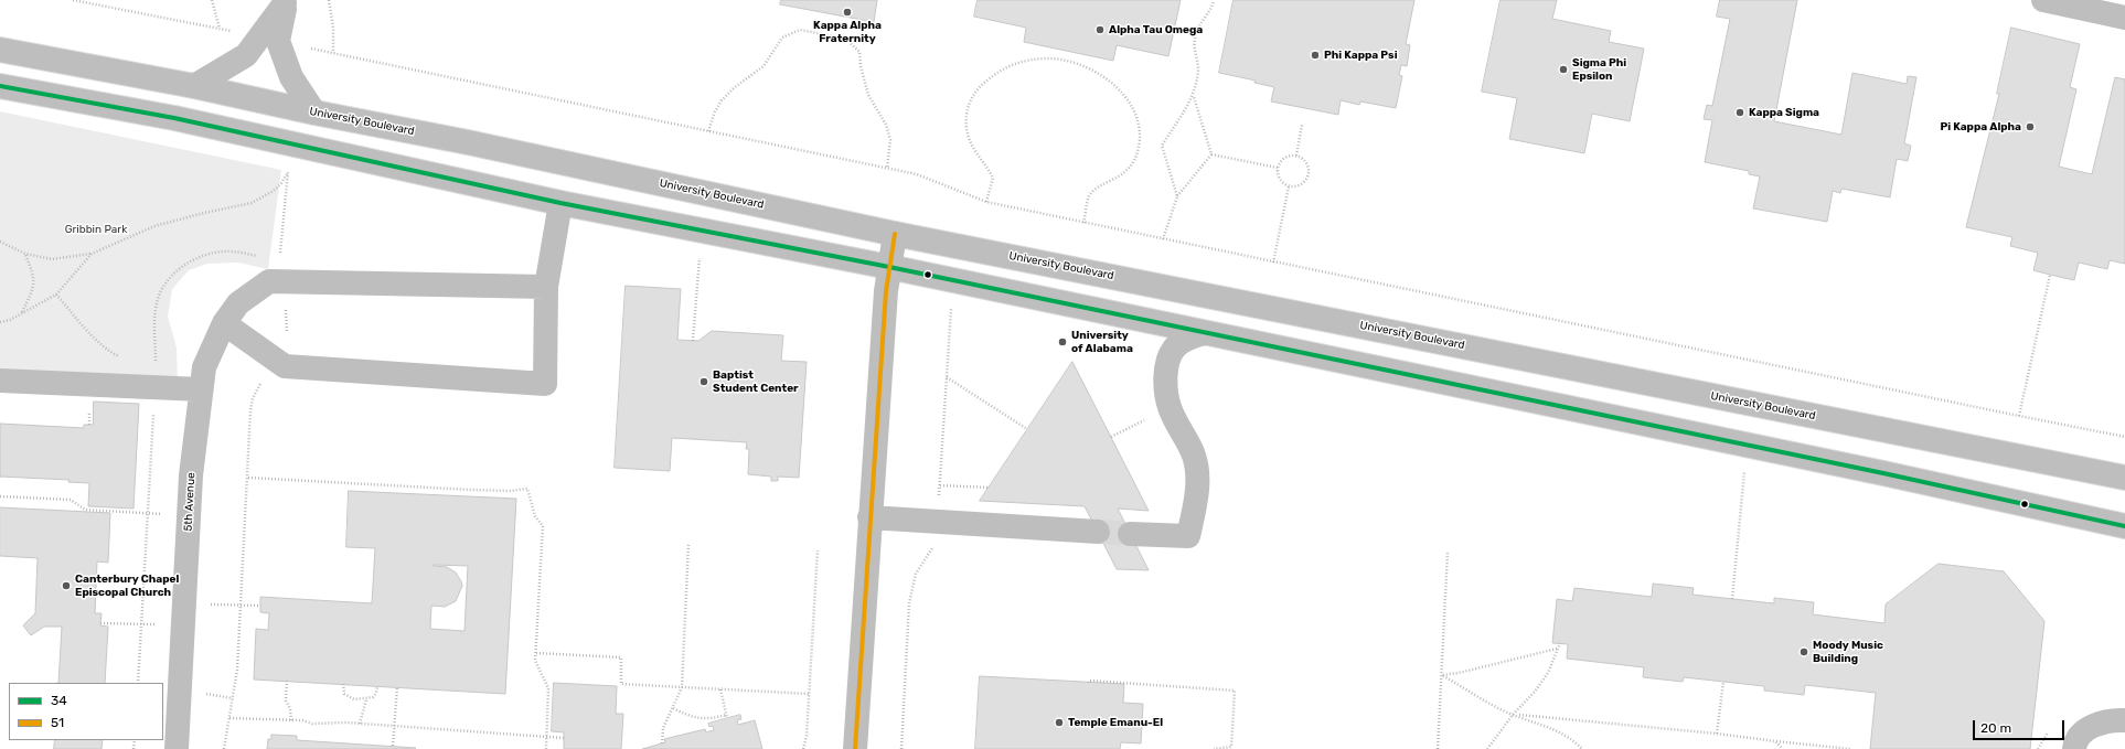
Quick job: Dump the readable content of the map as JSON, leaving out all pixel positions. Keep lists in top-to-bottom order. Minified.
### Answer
{"streets":{"main road":["University Boulevard","5th Avenue"]},"parks":["Gribbin Park"],"places":["Kappa Alpha Fraternity","Alpha Tau Omega","Phi Kappa Psi","Sigma Phi Epsilon","Kappa Sigma","Pi Kappa Alpha","University of Alabama","Baptist Student Center","Canterbury Chapel Episcopal Church","Moody Music Building","Temple Emanu-El"],"lines":["transit line 34","transit line 51"],"legend":["34","51"],"scale_bar":"20 m"}
